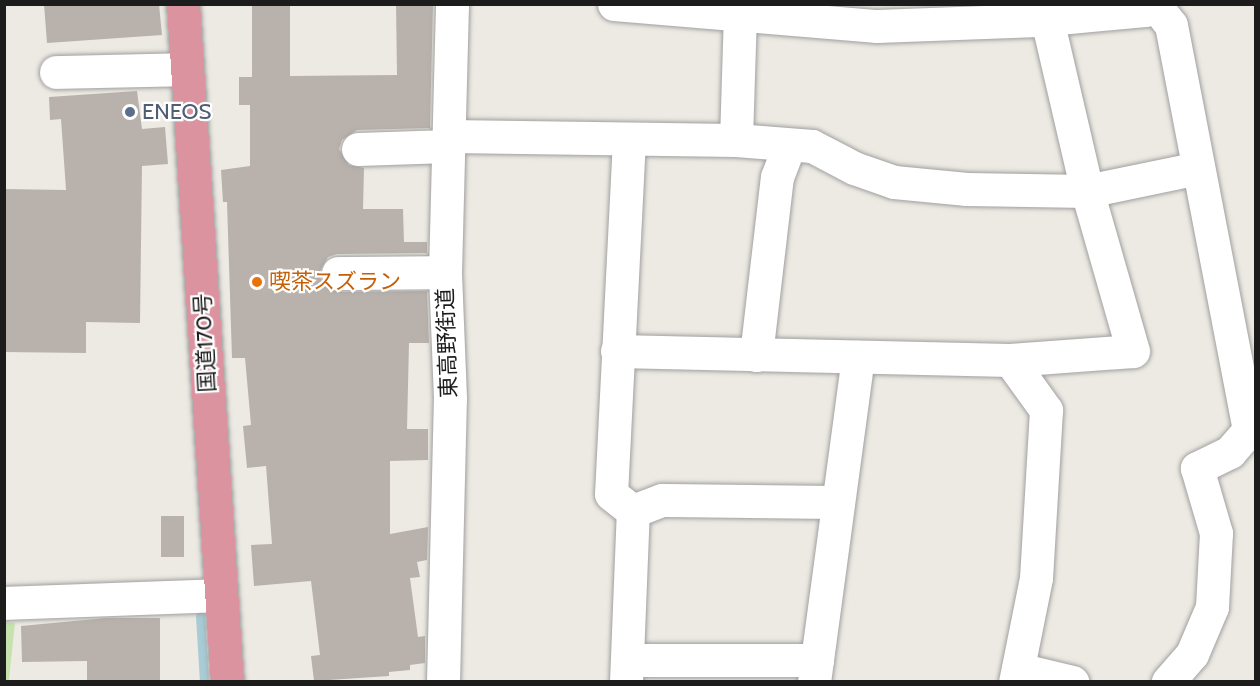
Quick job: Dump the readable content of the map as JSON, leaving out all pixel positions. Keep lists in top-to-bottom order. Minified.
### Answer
{"streets":{"highway":["国道170号"],"street":["東高野街道"]},"places":["ENEOS","喫茶スズラン"]}
